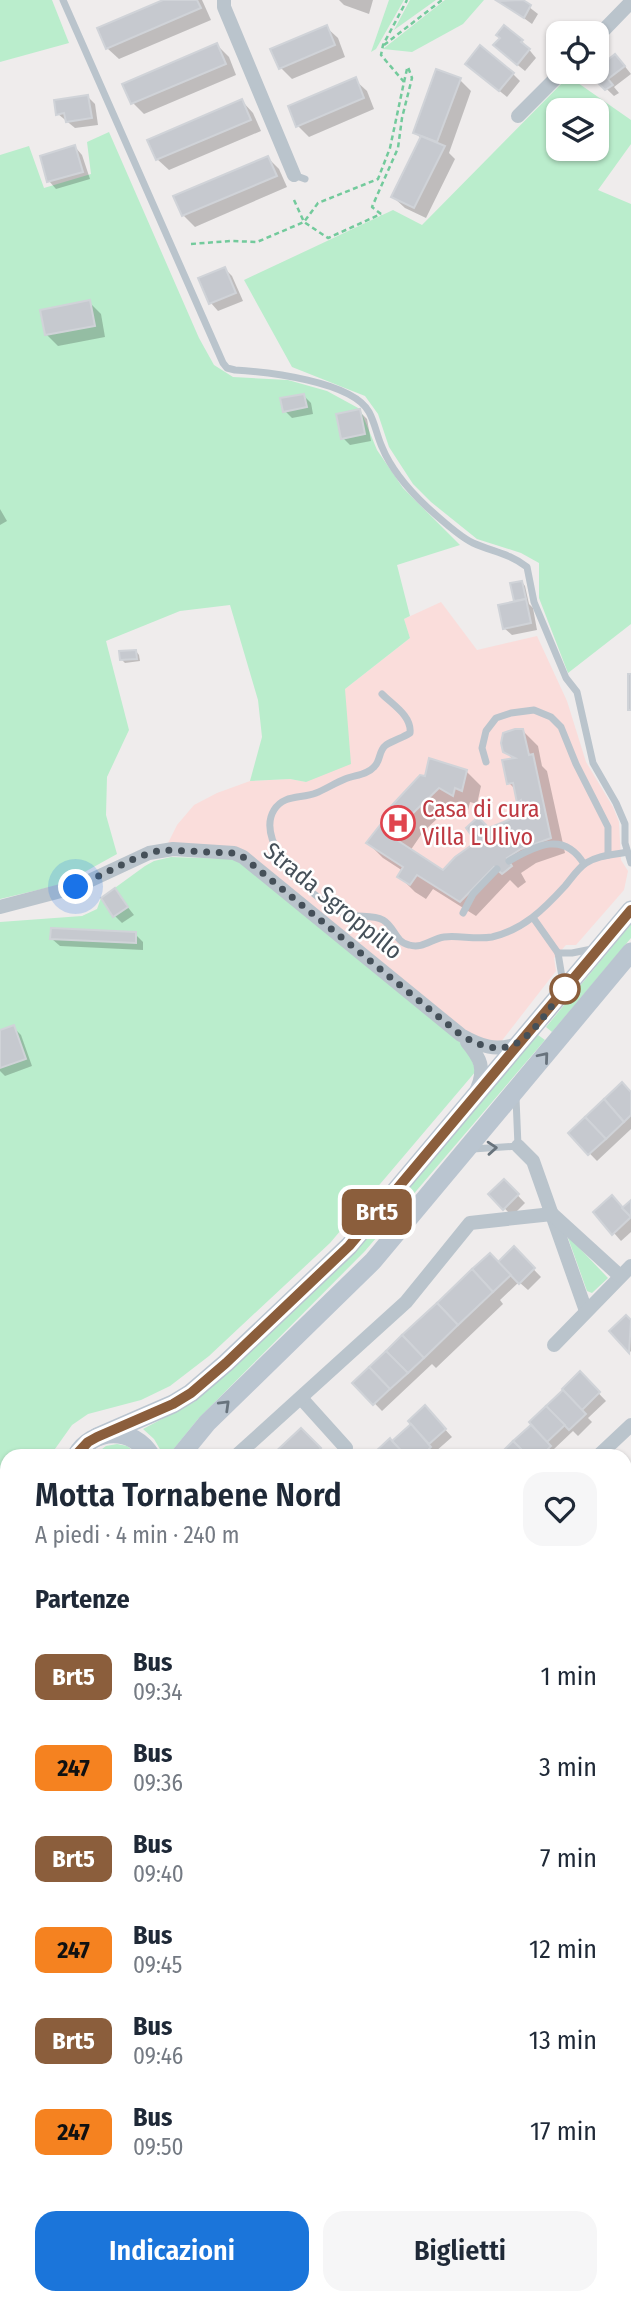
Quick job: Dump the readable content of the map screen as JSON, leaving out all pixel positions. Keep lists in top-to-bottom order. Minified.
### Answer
{"streets":{"street":["Strada Sgroppillo"]},"places":{"hospital":["Casa di cura Villa L'Ulivo"]},"lines":["bus line Brt5"],"page":{"on_map":"Brt5","heading":[["Motta Tornabene Nord","A piedi · 4 min · 240 m"],"Partenze"],"list":[{"mark":"Brt5","name":"Bus","note":"09:34","value":"1 min"},{"mark":"247","name":"Bus","note":"09:36","value":"3 min"},{"mark":"Brt5","name":"Bus","note":"09:40","value":"7 min"},{"mark":"247","name":"Bus","note":"09:45","value":"12 min"},{"mark":"Brt5","name":"Bus","note":"09:46","value":"13 min"},{"mark":"247","name":"Bus","note":"09:50","value":"17 min"}],"buttons":["Indicazioni","Biglietti"]}}
